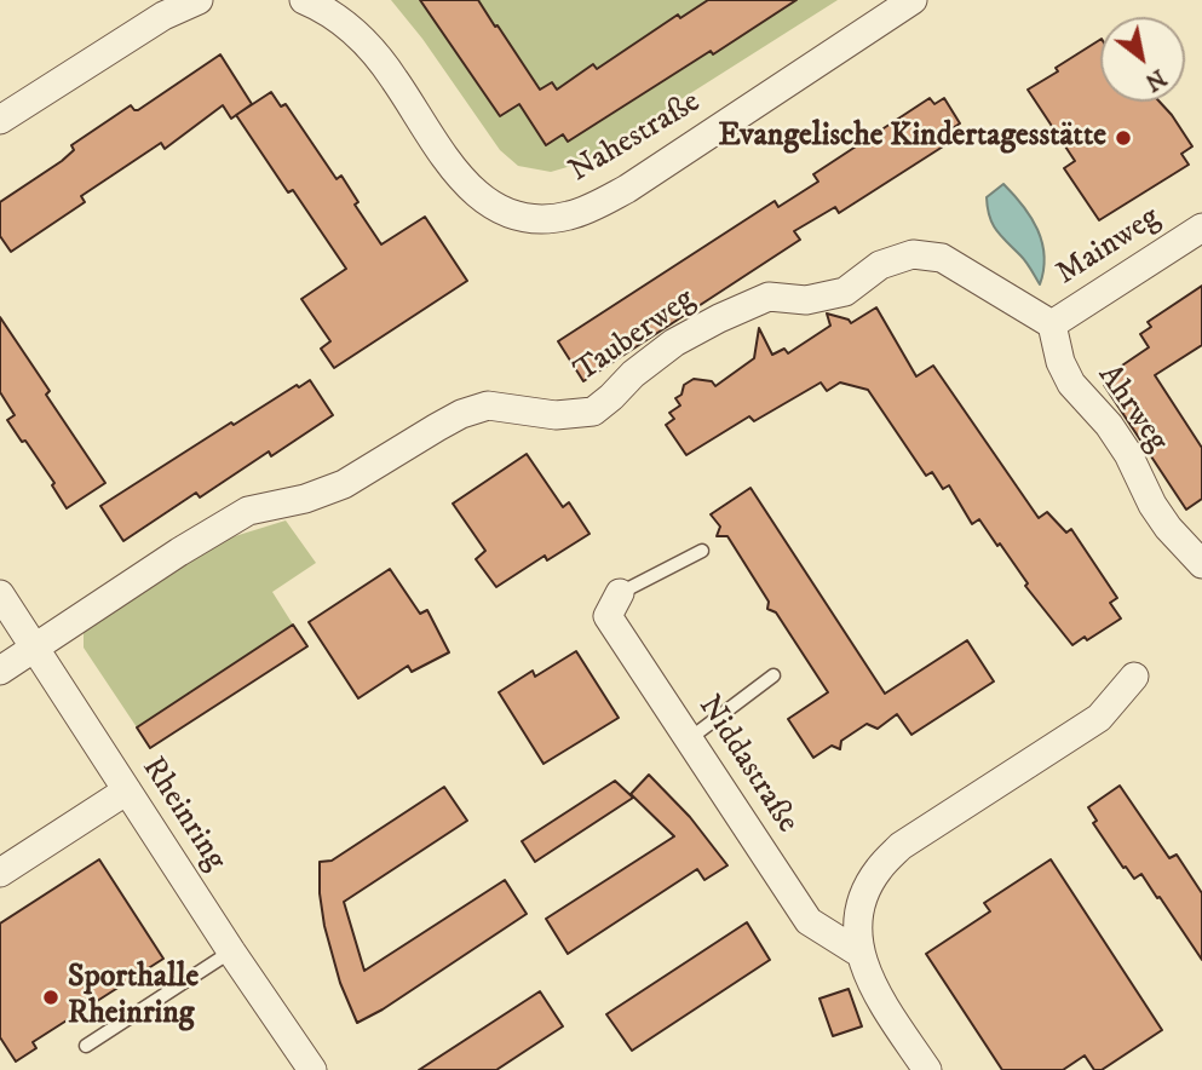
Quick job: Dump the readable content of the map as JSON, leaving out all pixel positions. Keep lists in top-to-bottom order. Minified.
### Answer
{"streets":{"street":["Nahestraße","Mainweg","Tauberweg","Ahrweg","Niddastraße","Rheinring"]},"crossings":[["Mainweg","Tauberweg"],["Mainweg","Ahrweg"],["Tauberweg","Ahrweg"],["Tauberweg","Rheinring"]],"places":["Evangelische Kindertagesstätte","Sporthalle Rheinring"],"north":"bottom right"}
